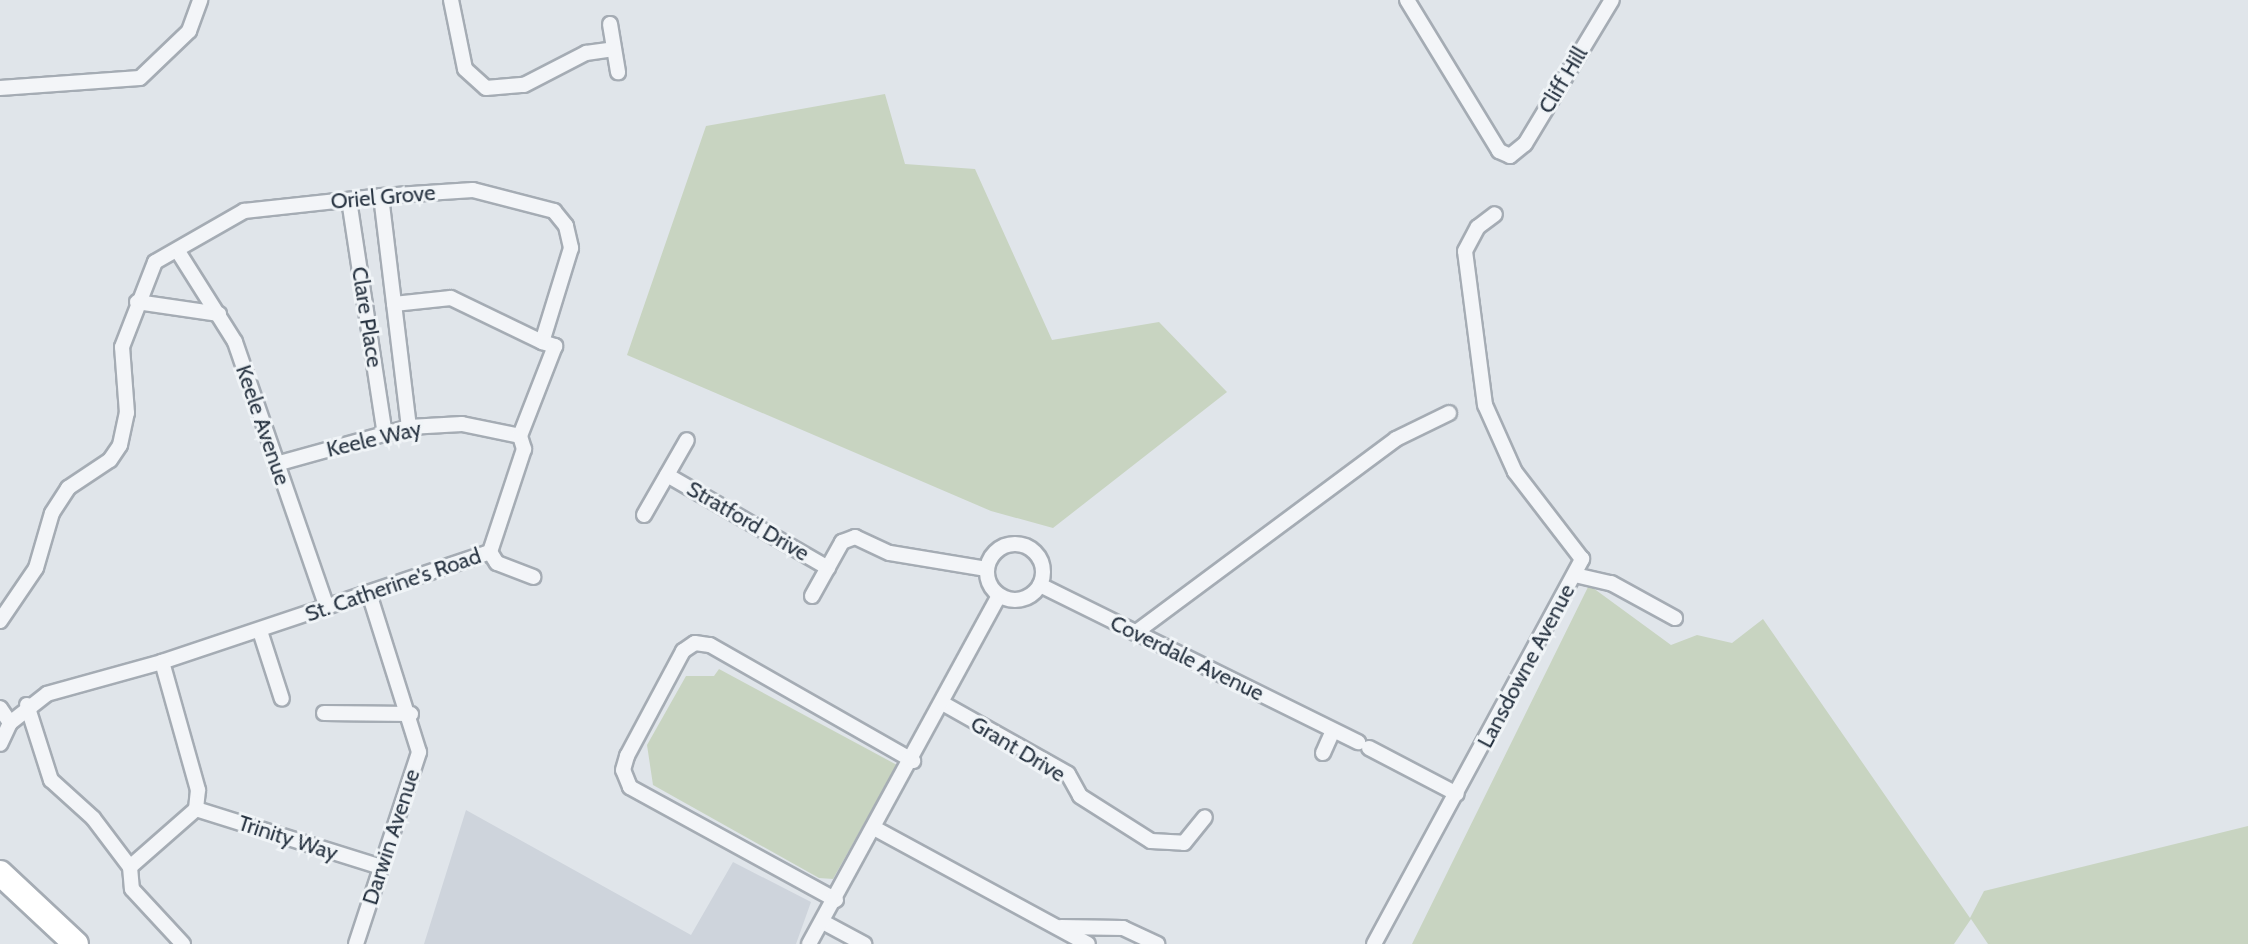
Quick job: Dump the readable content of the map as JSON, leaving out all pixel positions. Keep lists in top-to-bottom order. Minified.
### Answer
{"streets":{"street":["Cliff Hill","Oriel Grove","Clare Place","Keele Avenue","Keele Way","Stratford Drive","St. Catherine's Road","Coverdale Avenue","Lansdowne Avenue","Grant Drive","Darwin Avenue","Trinity Way"]},"crossings":[["Oriel Grove","Clare Place"],["Oriel Grove","Keele Avenue"],["Oriel Grove","St. Catherine's Road"],["Clare Place","Keele Way"],["Keele Avenue","Keele Way"],["Keele Avenue","St. Catherine's Road"],["Keele Way","St. Catherine's Road"],["Stratford Drive","Coverdale Avenue"],["St. Catherine's Road","Darwin Avenue"],["Coverdale Avenue","Lansdowne Avenue"],["Darwin Avenue","Trinity Way"]]}
